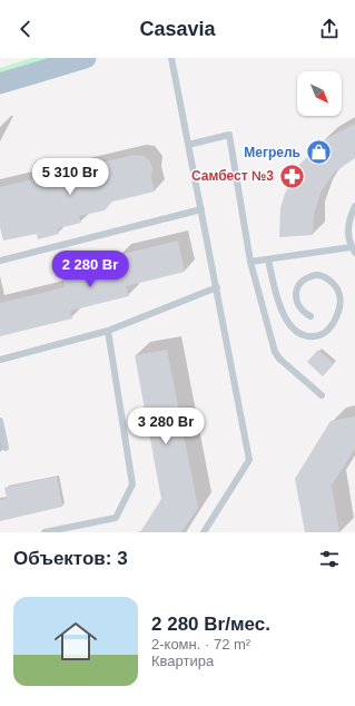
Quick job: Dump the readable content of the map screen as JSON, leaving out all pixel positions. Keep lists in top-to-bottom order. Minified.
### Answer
{"places":{"shop":["Мегрель"],"pharmacy":["Самбест №3"]},"north":"bottom right","page":{"header":"Casavia","price":["5 310 Br","2 280 Br","3 280 Br"],"heading":"Объектов: 3","list":[{"name":"2 280 Br/мес.","note":"2-комн. · 72 m² · Квартира"}]}}
